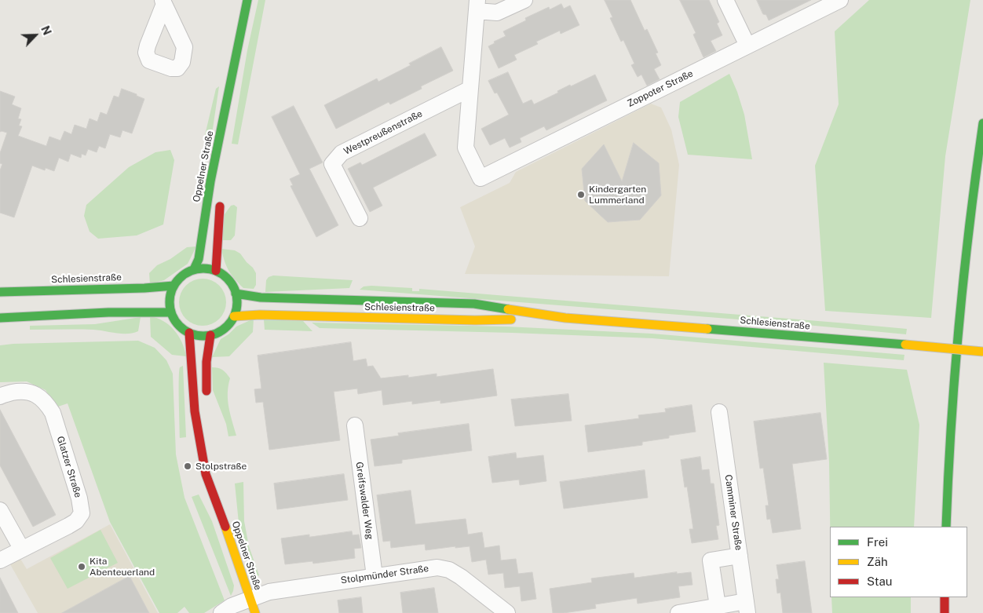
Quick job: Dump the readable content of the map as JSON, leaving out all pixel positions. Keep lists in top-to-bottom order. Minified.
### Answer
{"streets":{"main road":["Oppelner Straße","Schlesienstraße"],"street":["Zoppoter Straße","Westpreußenstraße","Glatzer Straße","Greifswalder Weg","Camminer Straße","Stolpmünder Straße"]},"crossings":[["Zoppoter Straße","Westpreußenstraße"],["Oppelner Straße","Schlesienstraße"],["Oppelner Straße","Stolpmünder Straße"],["Greifswalder Weg","Stolpmünder Straße"]],"places":["Kindergarten Lummerland","Stolpstraße","Kita Abenteuerland"],"legend":["Frei","Zäh","Stau"],"north":"top right"}
